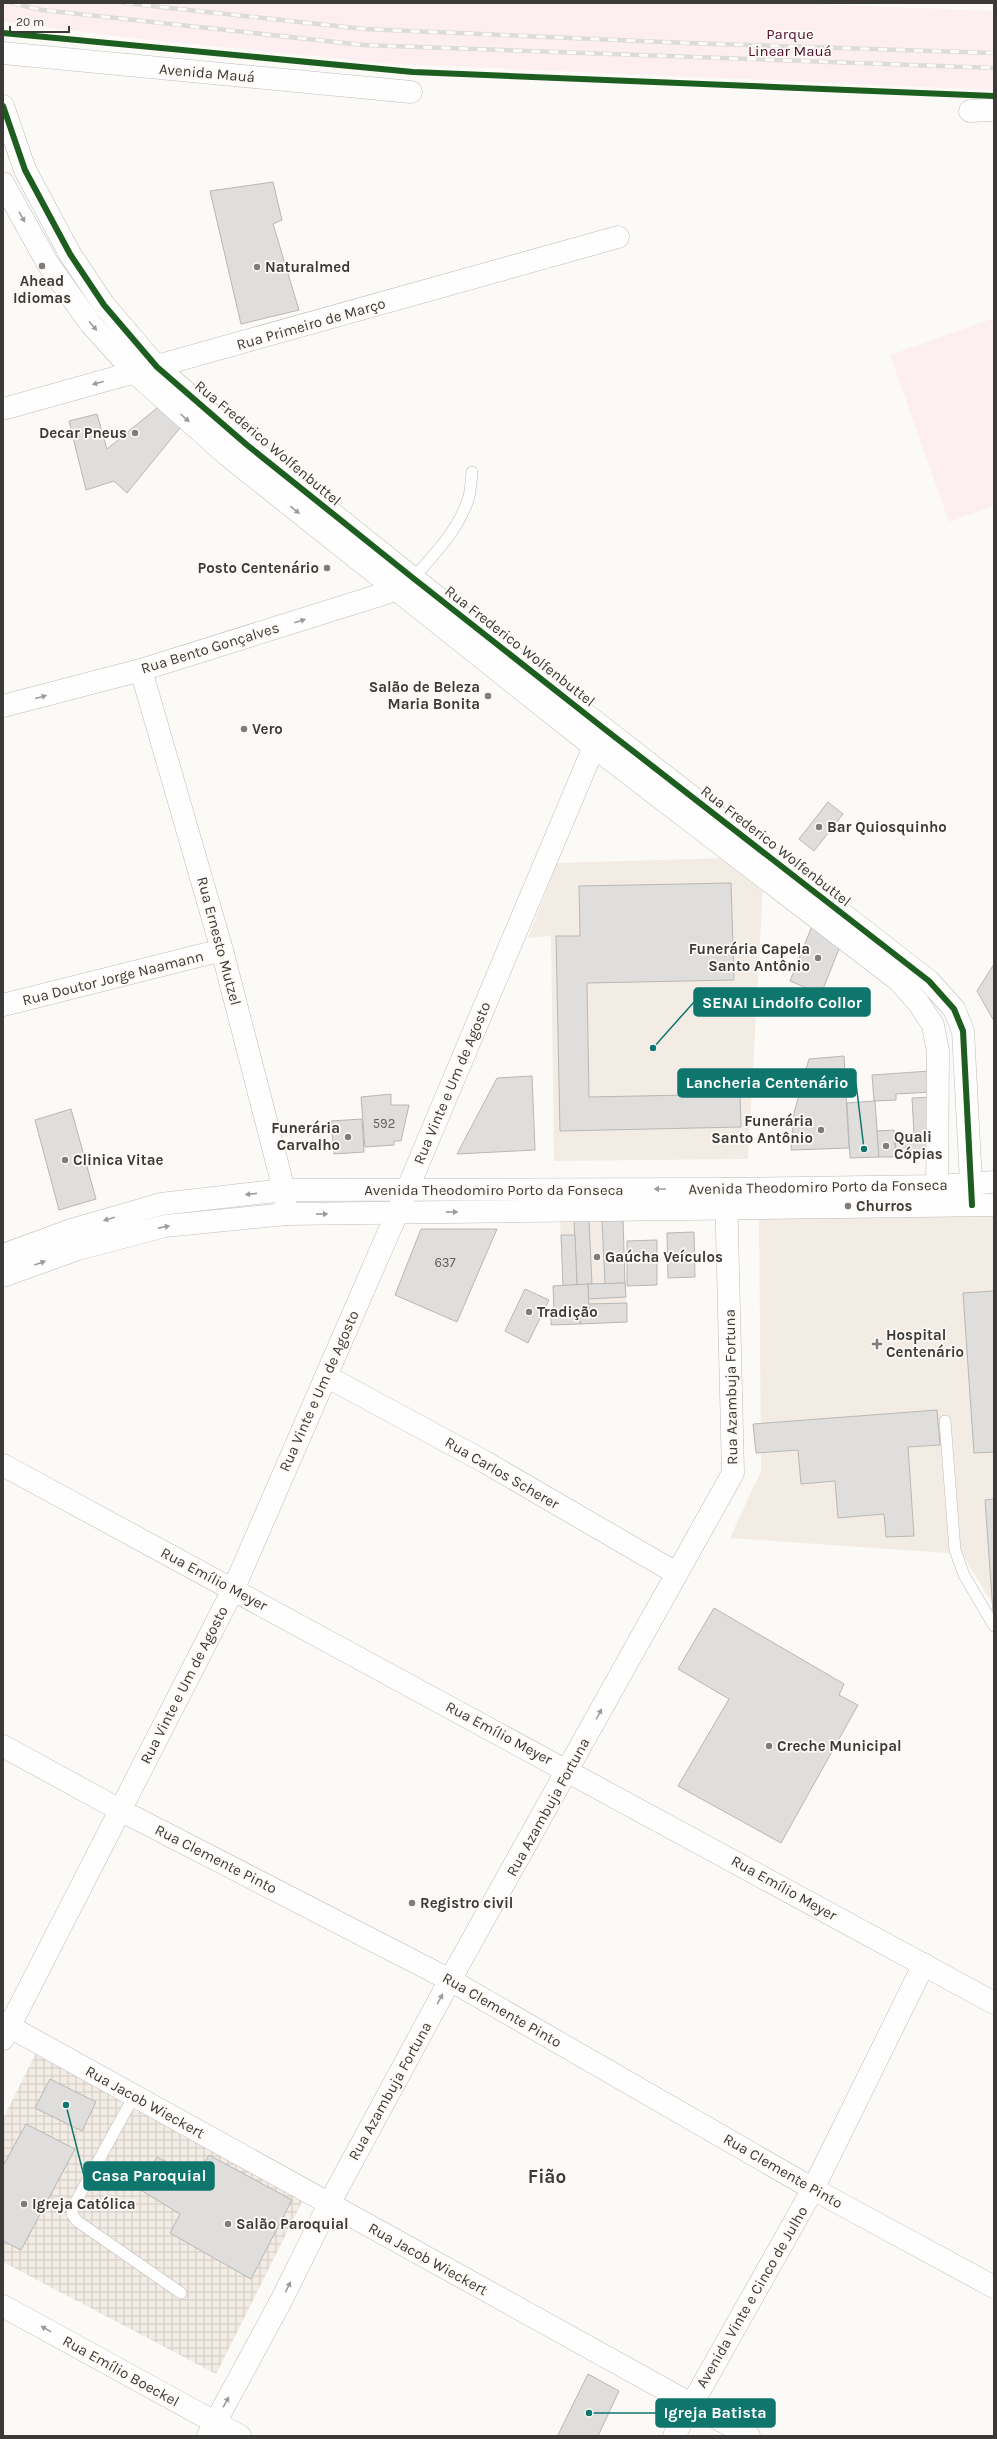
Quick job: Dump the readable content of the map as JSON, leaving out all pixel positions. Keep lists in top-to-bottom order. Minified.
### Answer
{"streets":{"street":["Avenida Mauá","Rua Primeiro de Março","Rua Frederico Wolfenbuttel","Rua Bento Gonçalves","Rua Ernesto Mutzel","Rua Doutor Jorge Naamann","Rua Vinte e Um de Agosto","Avenida Theodomiro Porto da Fonseca","Rua Azambuja Fortuna","Rua Carlos Scherer","Rua Emílio Meyer","Rua Clemente Pinto","Rua Jacob Wieckert","Avenida Vinte e Cinco de Julho","Rua Emílio Boeckel"]},"crossings":[["Rua Primeiro de Março","Rua Frederico Wolfenbuttel"],["Rua Frederico Wolfenbuttel","Rua Bento Gonçalves"],["Rua Frederico Wolfenbuttel","Rua Vinte e Um de Agosto"],["Rua Frederico Wolfenbuttel","Avenida Theodomiro Porto da Fonseca"],["Rua Bento Gonçalves","Rua Ernesto Mutzel"],["Rua Ernesto Mutzel","Rua Doutor Jorge Naamann"],["Rua Ernesto Mutzel","Avenida Theodomiro Porto da Fonseca"],["Rua Vinte e Um de Agosto","Avenida Theodomiro Porto da Fonseca"],["Rua Vinte e Um de Agosto","Rua Carlos Scherer"],["Rua Vinte e Um de Agosto","Rua Emílio Meyer"],["Rua Vinte e Um de Agosto","Rua Clemente Pinto"],["Rua Vinte e Um de Agosto","Rua Jacob Wieckert"],["Avenida Theodomiro Porto da Fonseca","Rua Azambuja Fortuna"],["Rua Azambuja Fortuna","Rua Carlos Scherer"],["Rua Azambuja Fortuna","Rua Emílio Meyer"],["Rua Azambuja Fortuna","Rua Clemente Pinto"],["Rua Azambuja Fortuna","Rua Jacob Wieckert"],["Rua Azambuja Fortuna","Rua Emílio Boeckel"],["Rua Emílio Meyer","Avenida Vinte e Cinco de Julho"],["Rua Clemente Pinto","Avenida Vinte e Cinco de Julho"],["Rua Jacob Wieckert","Avenida Vinte e Cinco de Julho"]],"one_way":["Rua Bento Gonçalves","Rua Azambuja Fortuna","Rua Emílio Boeckel"],"districts":["Fião"],"parks":["Parque Linear Mauá"],"places":{"other":["Ahead Idiomas","Naturalmed","Decar Pneus","Posto Centenário","Salão de Beleza Maria Bonita","Vero","Bar Quiosquinho","Funerária Capela Santo Antônio","SENAI Lindolfo Collor","Funerária Santo Antônio","Funerária Carvalho","Quali Cópias","Lancheria Centenário","Clinica Vitae","Churros","Gaúcha Veículos","Tradição","Creche Municipal","Registro civil","Casa Paroquial","Igreja Católica","Salão Paroquial","Igreja Batista"],"health":["Hospital Centenário"]},"house_numbers":["592","637"],"scale_bar":"20 m"}
